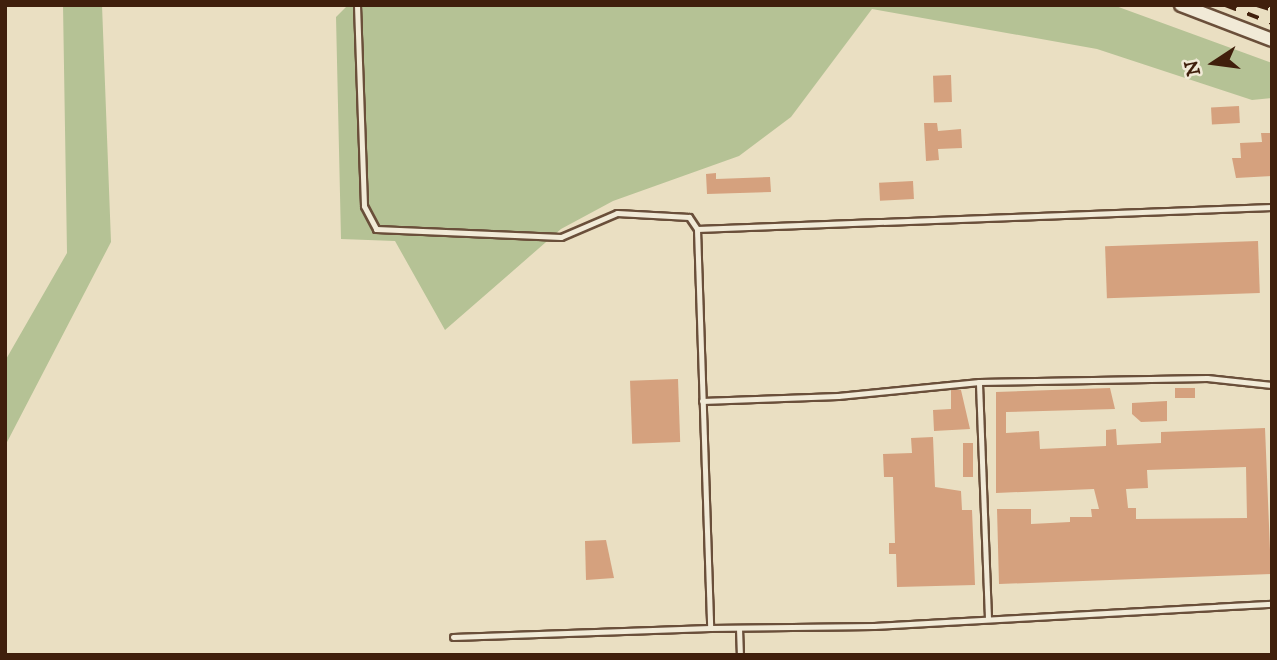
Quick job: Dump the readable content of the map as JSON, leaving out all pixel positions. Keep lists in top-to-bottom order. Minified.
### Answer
{"north":"left"}
